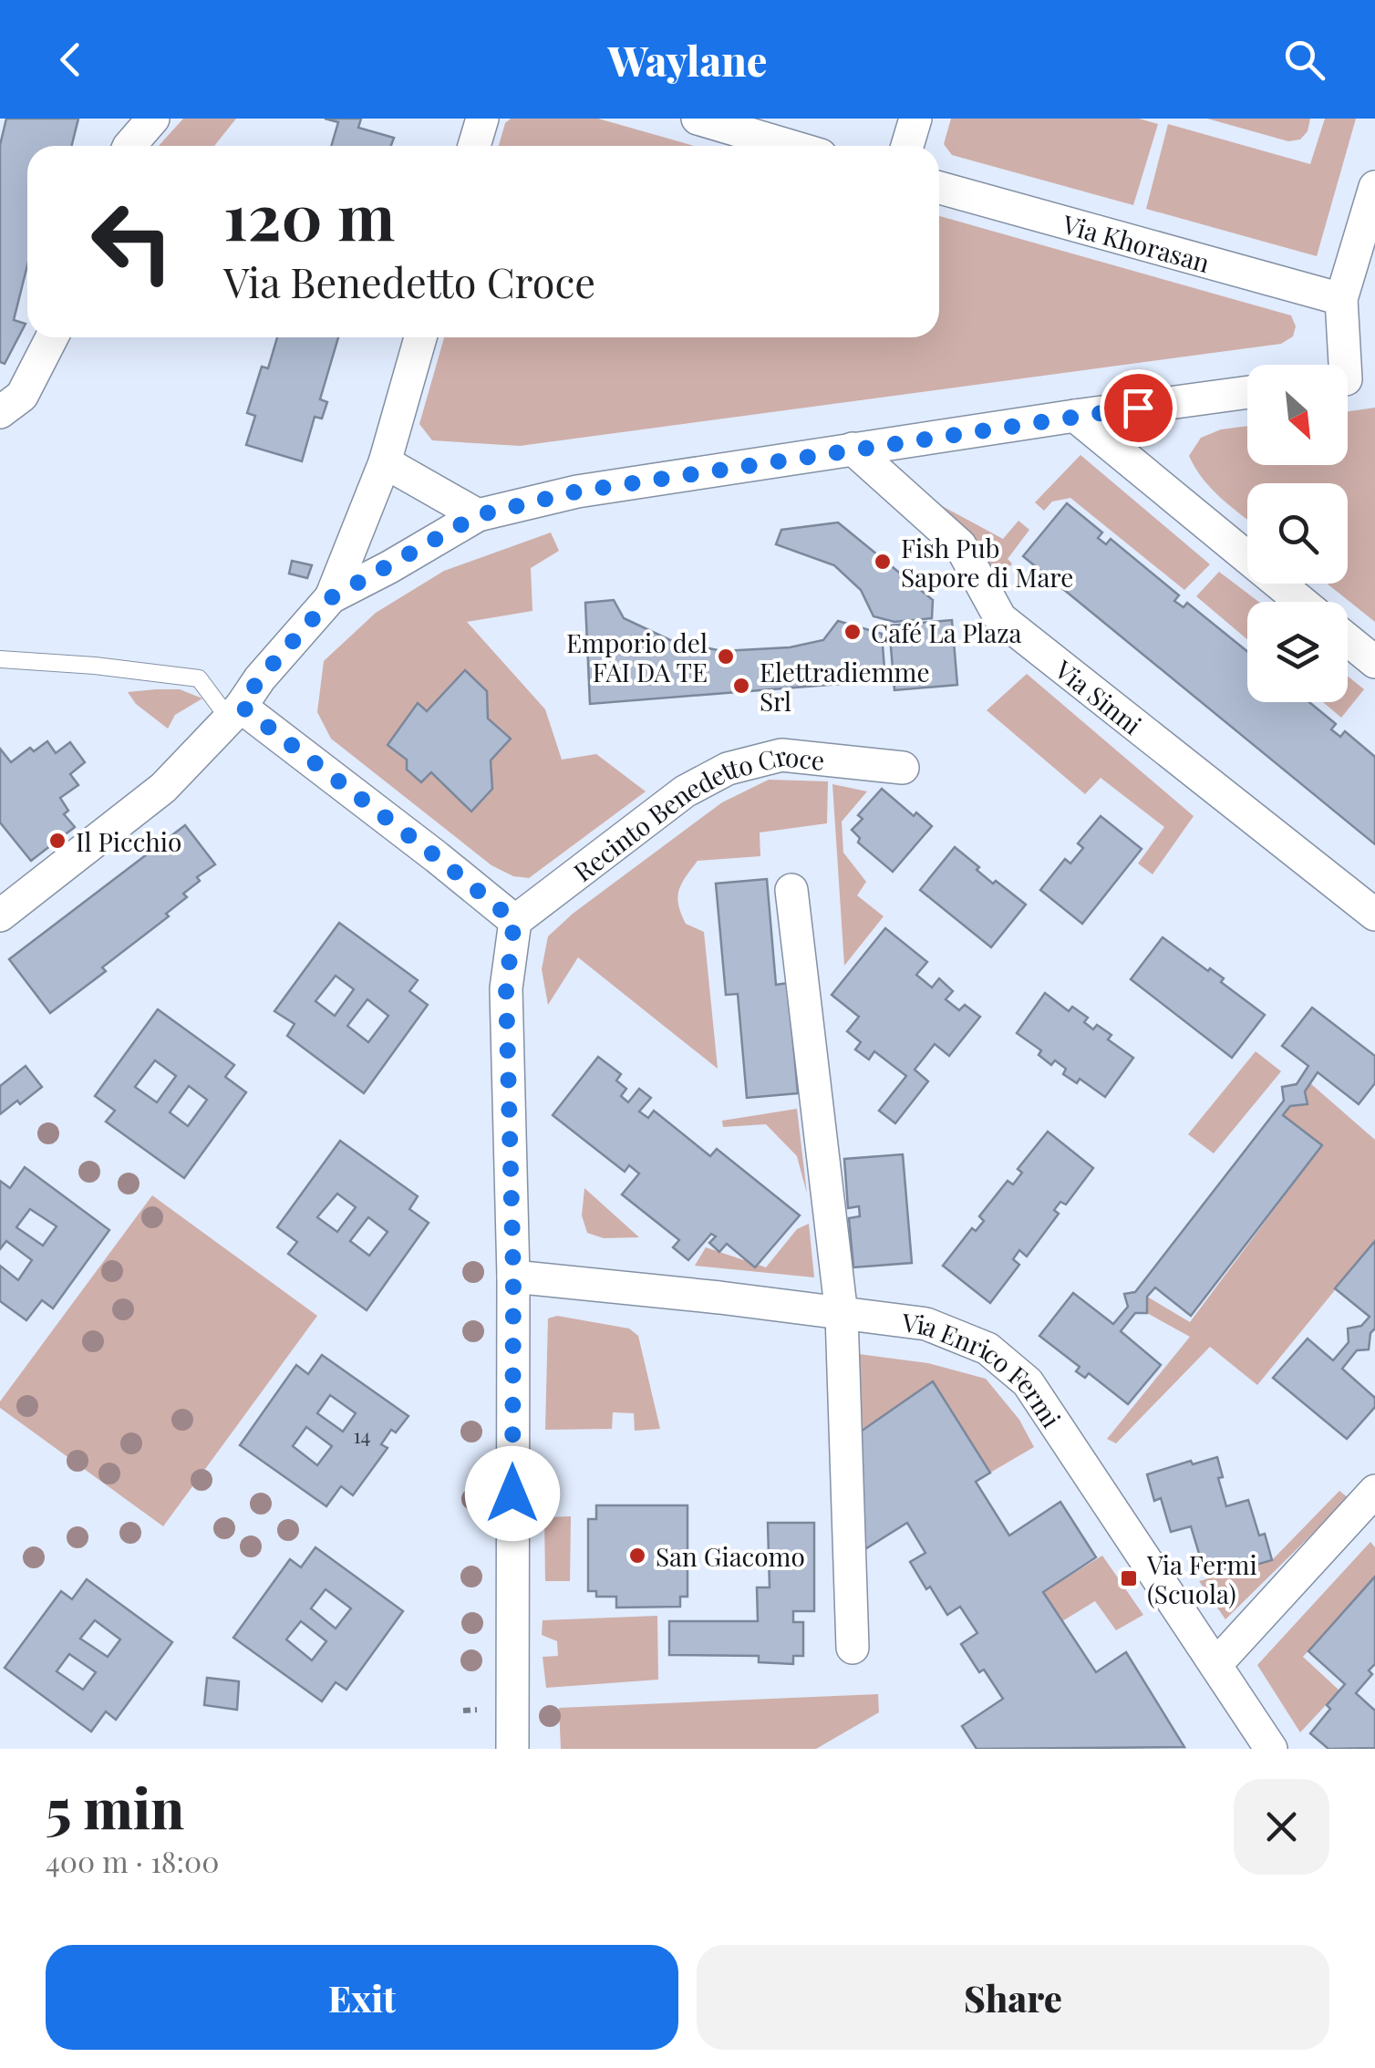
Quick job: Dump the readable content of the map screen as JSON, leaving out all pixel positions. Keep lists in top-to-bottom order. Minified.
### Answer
{"streets":{"street":["Via Khorasan","Via Sinni","Recinto Benedetto Croce","Via Enrico Fermi"]},"places":{"other":["Fish Pub Sapore di Mare","Café La Plaza","Emporio del FAI DA TE","Elettradiemme Srl","Il Picchio","San Giacomo"],"transit":["Via Fermi (Scuola)"]},"house_numbers":["14"],"north":"bottom right","page":{"header":"Waylane","turn":["120 m","Via Benedetto Croce"],"heading":["5 min","400 m · 18:00"],"buttons":["Exit","Share"]}}
